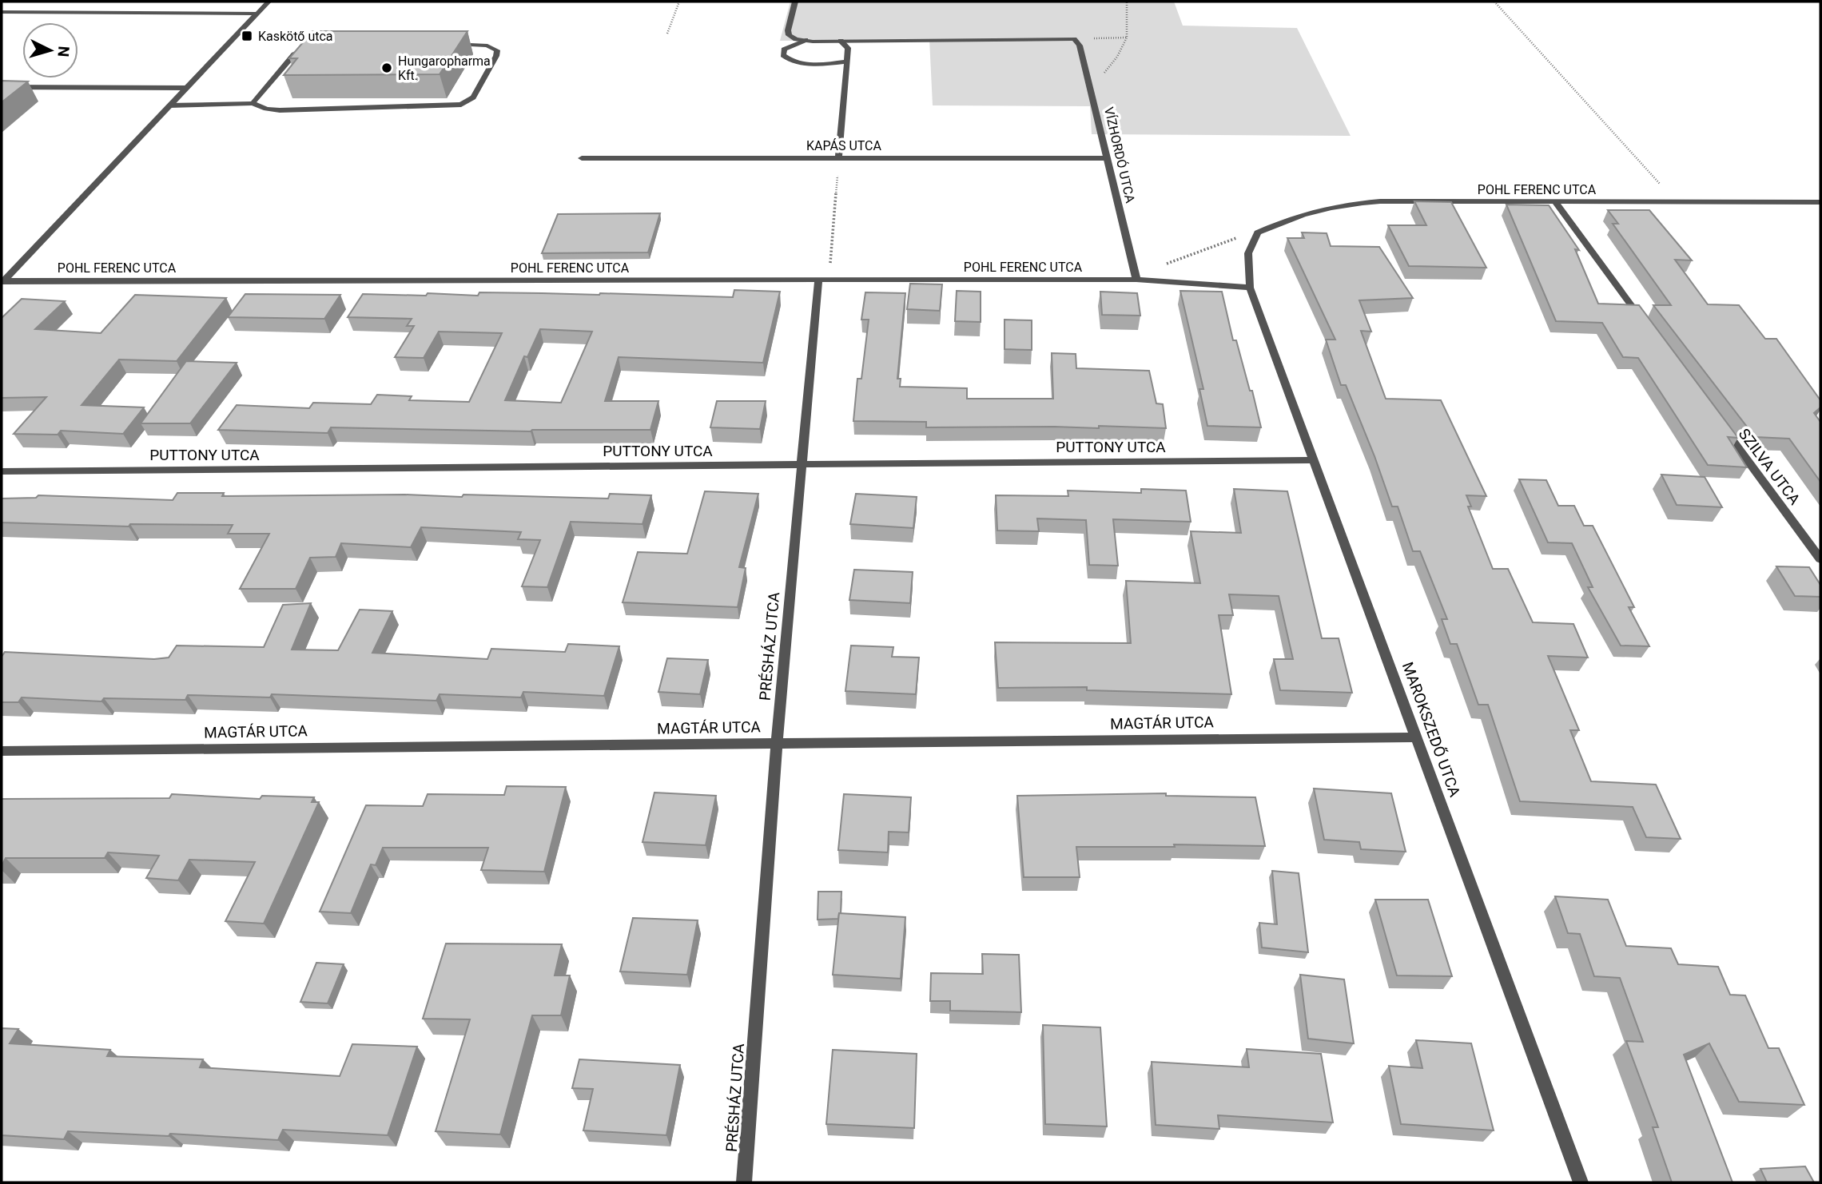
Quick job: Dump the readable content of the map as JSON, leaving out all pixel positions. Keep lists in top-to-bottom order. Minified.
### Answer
{"streets":{"street":["KAPÁS UTCA","VÍZHORDÓ UTCA","POHL FERENC UTCA","PUTTONY UTCA","SZILVA UTCA","PRÉSHÁZ UTCA","MAGTÁR UTCA","MAROKSZEDŐ UTCA"]},"crossings":[["KAPÁS UTCA","VÍZHORDÓ UTCA"],["VÍZHORDÓ UTCA","POHL FERENC UTCA"],["POHL FERENC UTCA","PRÉSHÁZ UTCA"],["POHL FERENC UTCA","MAROKSZEDŐ UTCA"],["PUTTONY UTCA","PRÉSHÁZ UTCA"],["PUTTONY UTCA","MAROKSZEDŐ UTCA"],["PRÉSHÁZ UTCA","MAGTÁR UTCA"],["MAGTÁR UTCA","MAROKSZEDŐ UTCA"]],"places":{"transit":["Kaskötő utca"],"other":["Hungaropharma Kft."]},"north":"right"}
